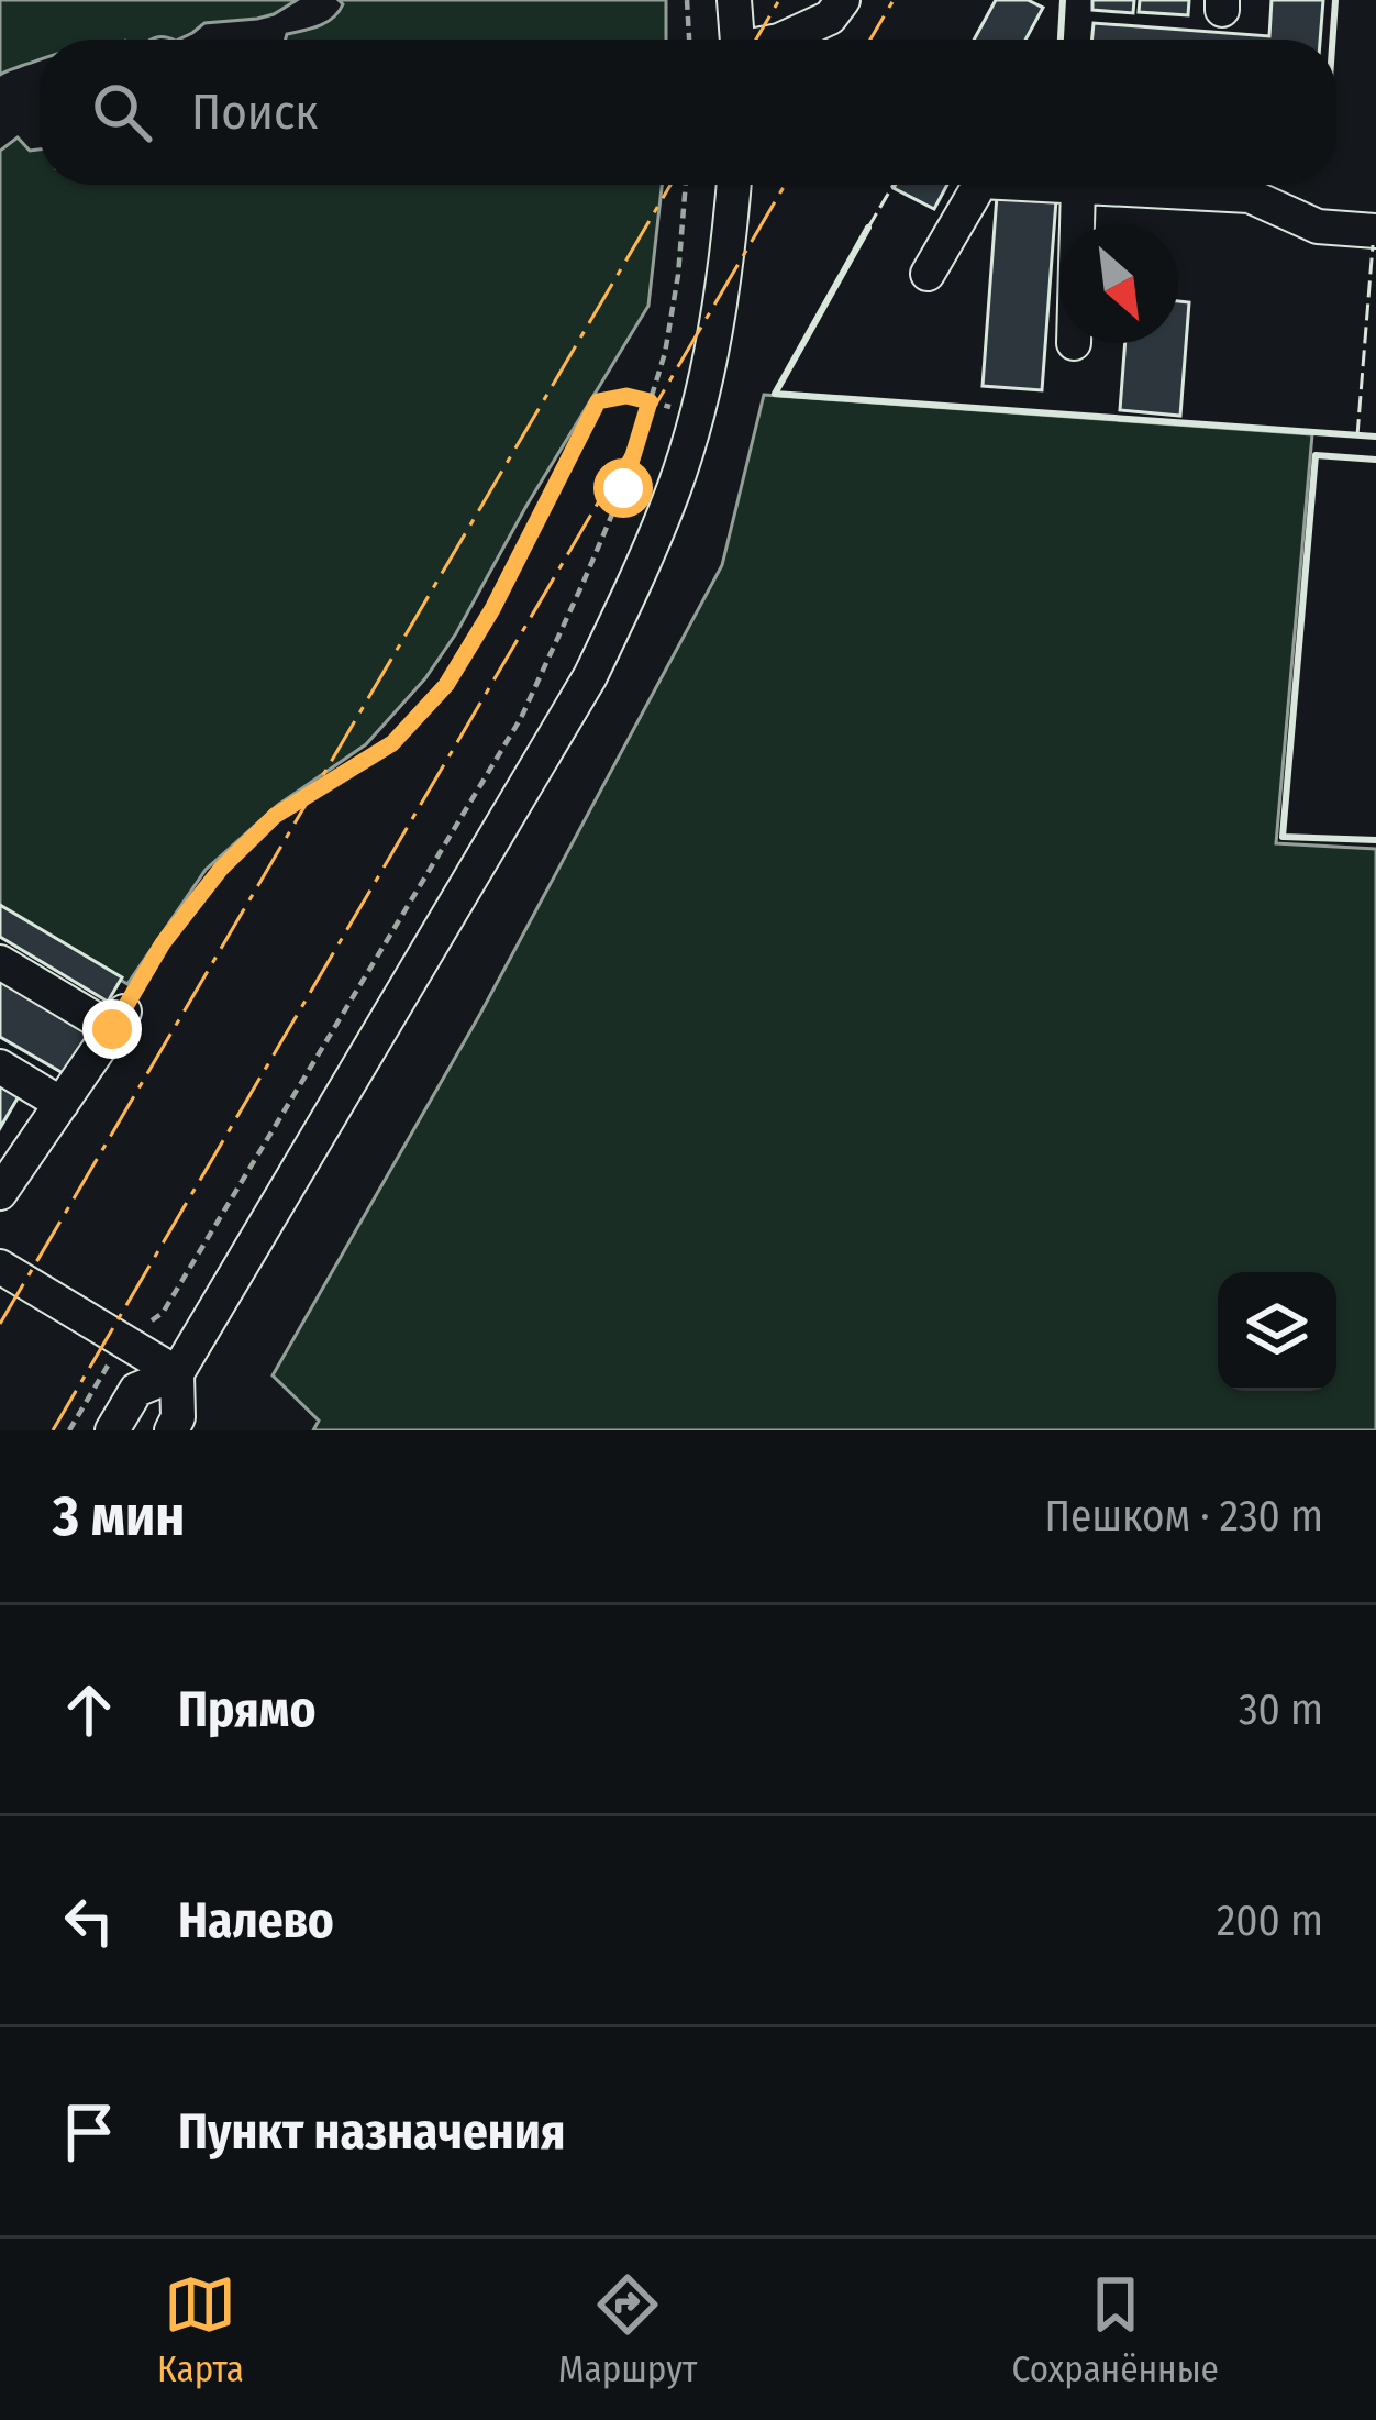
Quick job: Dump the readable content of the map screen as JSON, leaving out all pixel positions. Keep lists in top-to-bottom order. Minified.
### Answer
{"north":"bottom right","page":{"search":"Поиск","heading":["3 мин","Пешком · 230 m"],"list":[["Прямо","30 m"],["Налево","200 m"],"Пункт назначения"],"nav":["Карта","Маршрут","Сохранённые"]}}
